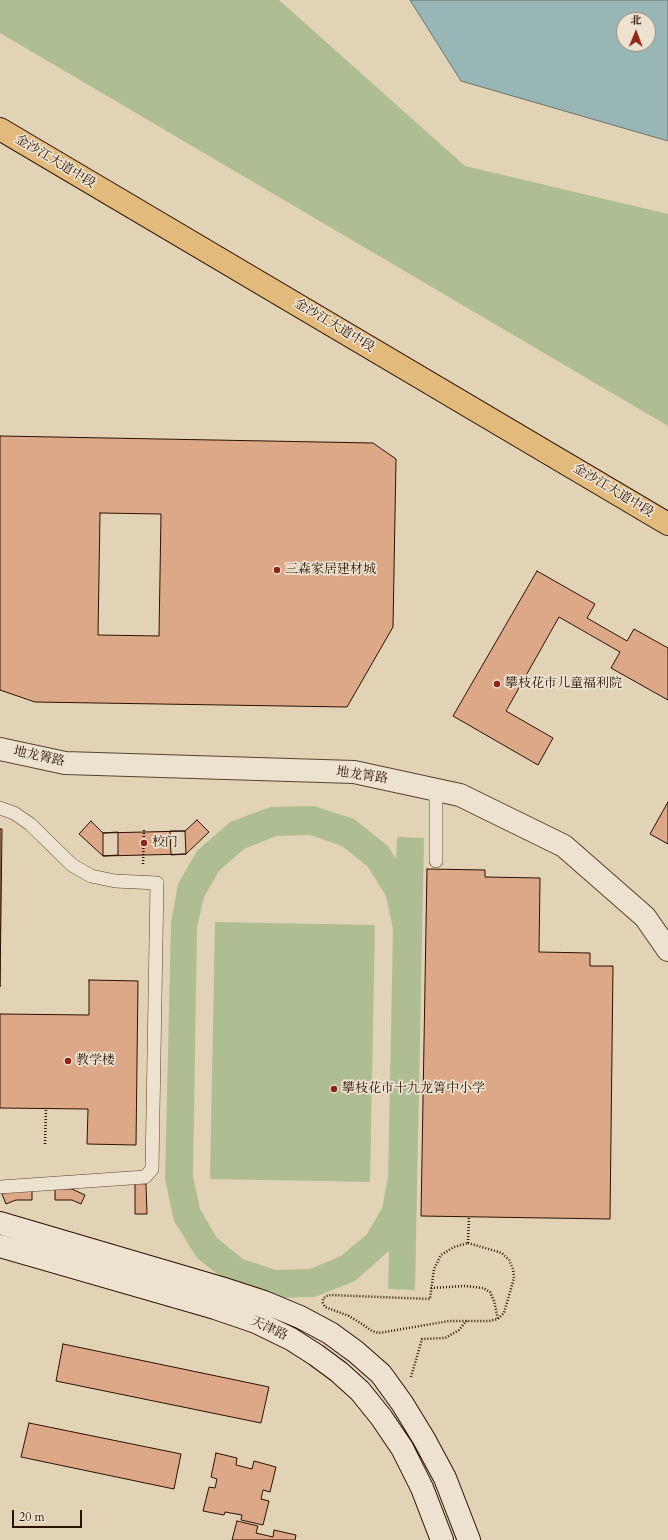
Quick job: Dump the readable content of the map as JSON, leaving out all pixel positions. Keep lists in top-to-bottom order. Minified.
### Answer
{"streets":{"main road":["金沙江大道中段","地龙箐路","天津路"]},"places":["三森家居建材城","攀枝花市儿童福利院","校门","教学楼","攀枝花市十九龙箐中小学"],"scale_bar":"20 m","north":"top"}
